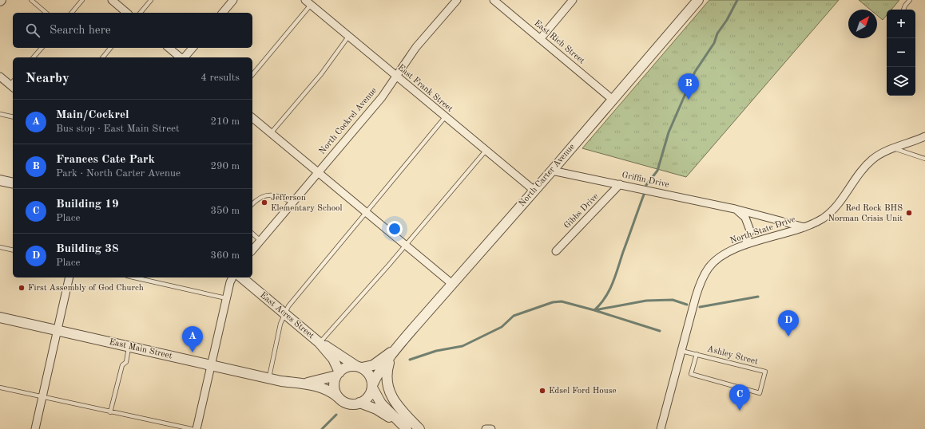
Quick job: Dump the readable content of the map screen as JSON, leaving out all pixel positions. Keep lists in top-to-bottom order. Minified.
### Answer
{"streets":{"street":["East Rich Street","East Frank Street","North Cockrel Avenue","North Carter Avenue","Griffin Drive","Gibbs Drive","North State Drive","East Acres Street","East Main Street"],"lane":["Ashley Street"]},"crossings":[["East Rich Street","North Carter Avenue"],["East Frank Street","North Cockrel Avenue"],["East Frank Street","North Carter Avenue"],["North Carter Avenue","Griffin Drive"],["North Carter Avenue","East Acres Street"],["North Carter Avenue","East Main Street"],["Griffin Drive","Gibbs Drive"],["Griffin Drive","North State Drive"],["North State Drive","Ashley Street"],["East Acres Street","East Main Street"]],"places":["Jefferson Elementary School","Red Rock BHS Norman Crisis Unit","First Assembly of God Church","Edsel Ford House"],"north":"top right","page":{"map_buttons":["+","−"],"search":"Search here","heading":["Nearby","4 results"],"pins":["B","D","A","C"],"list":[{"mark":"A","name":"Main/Cockrel","note":"Bus stop · East Main Street","value":"210 m"},{"mark":"B","name":"Frances Cate Park","note":"Park · North Carter Avenue","value":"290 m"},{"mark":"C","name":"Building 19","note":"Place","value":"350 m"},{"mark":"D","name":"Building 38","note":"Place","value":"360 m"}]}}
